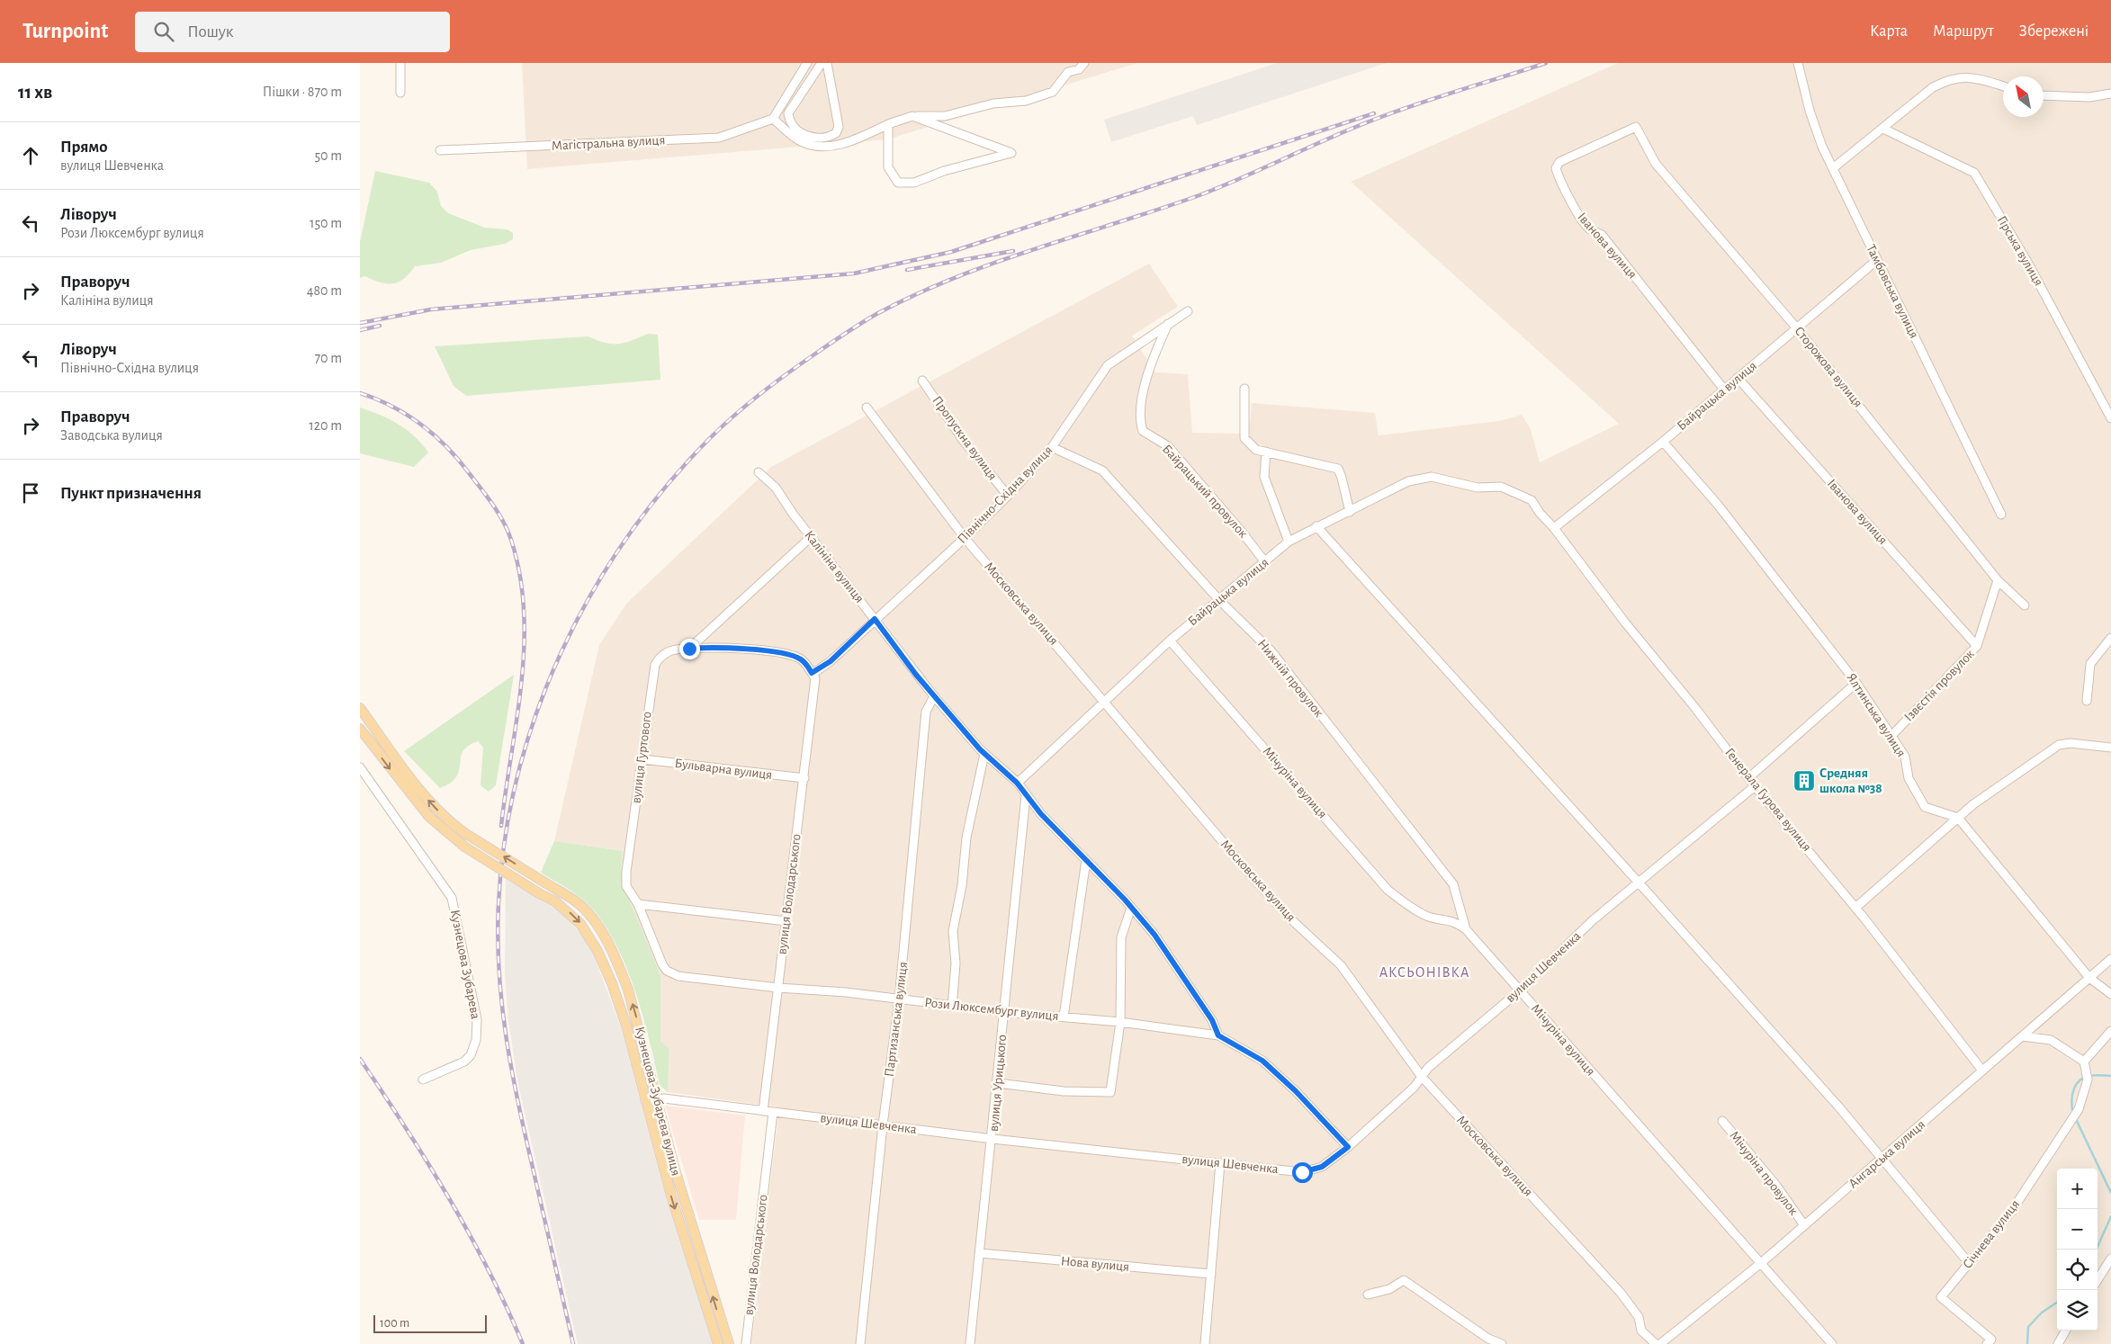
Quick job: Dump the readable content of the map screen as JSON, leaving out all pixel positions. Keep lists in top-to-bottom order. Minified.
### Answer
{"streets":{"main road":["Кузнецова-Зубарєва вулиця"],"street":["Магістральна вулиця","Іванова вулиця","Гірська вулиця","Тамбовська вулиця","Сторожова вулиця","Байрацька вулиця","Пропускна вулиця","Байрацький провулок","Північно-Східна вулиця","Калініна вулиця","Московська вулиця","Нижній провулок","Ізвєстія провулок","Ялтинська вулиця","вулиця Гуртового","Бульварна вулиця","Мічуріна вулиця","Генерала Гурова вулиця","вулиця Володарського","Кузнецова Зубарева","вулиця Шевченка","Рози Люксембург вулиця","Партизанська вулиця","вулиця Урицького","Ангарська вулиця","Мічуріна провулок","Січнева вулиця","Нова вулиця"]},"crossings":[["Іванова вулиця","Сторожова вулиця"],["Іванова вулиця","Байрацька вулиця"],["Іванова вулиця","Ізвєстія провулок"],["Тамбовська вулиця","Байрацька вулиця"],["Сторожова вулиця","Байрацька вулиця"],["Сторожова вулиця","Ізвєстія провулок"],["Байрацька вулиця","Байрацький провулок"],["Байрацька вулиця","Калініна вулиця"],["Байрацька вулиця","Московська вулиця"],["Байрацька вулиця","Нижній провулок"],["Байрацька вулиця","Ялтинська вулиця"],["Байрацька вулиця","Мічуріна вулиця"],["Байрацька вулиця","Генерала Гурова вулиця"],["Пропускна вулиця","Північно-Східна вулиця"],["Байрацький провулок","Північно-Східна вулиця"],["Північно-Східна вулиця","Калініна вулиця"],["Північно-Східна вулиця","Московська вулиця"],["Північно-Східна вулиця","Нижній провулок"],["Північно-Східна вулиця","вулиця Гуртового"],["Північно-Східна вулиця","вулиця Володарського"],["Калініна вулиця","Рози Люксембург вулиця"],["Калініна вулиця","Партизанська вулиця"],["Калініна вулиця","вулиця Урицького"],["Московська вулиця","вулиця Шевченка"],["Московська вулиця","Ангарська вулиця"],["Нижній провулок","Мічуріна вулиця"],["Ізвєстія провулок","Ялтинська вулиця"],["вулиця Гуртового","Бульварна вулиця"],["вулиця Гуртового","вулиця Володарського"],["вулиця Гуртового","Рози Люксембург вулиця"],["Бульварна вулиця","вулиця Володарського"],["Мічуріна вулиця","вулиця Шевченка"],["Мічуріна вулиця","Ангарська вулиця"],["Генерала Гурова вулиця","вулиця Шевченка"],["Генерала Гурова вулиця","Ангарська вулиця"],["вулиця Володарського","вулиця Шевченка"],["вулиця Володарського","Рози Люксембург вулиця"],["вулиця Шевченка","Рози Люксембург вулиця"],["вулиця Шевченка","Партизанська вулиця"],["вулиця Шевченка","вулиця Урицького"],["вулиця Шевченка","Кузнецова-Зубарєва вулиця"],["Рози Люксембург вулиця","Партизанська вулиця"],["Рози Люксембург вулиця","вулиця Урицького"],["вулиця Урицького","Нова вулиця"],["Ангарська вулиця","Мічуріна провулок"]],"districts":["АКСЬОНІВКА"],"places":{"building":["Средняя школа №38"]},"scale_bar":"100 m","north":"top left","page":{"header":"Turnpoint","search":"Пошук","nav":["Карта","Маршрут","Збережені"],"heading":["11 хв","Пішки · 870 m"],"list":[["Прямо","вулиця Шевченка","50 m"],["Ліворуч","Рози Люксембург вулиця","150 m"],["Праворуч","Калініна вулиця","480 m"],["Ліворуч","Північно-Східна вулиця","70 m"],["Праворуч","Заводська вулиця","120 m"],"Пункт призначення"],"map_buttons":["+","−"],"scale":"100 m"}}
